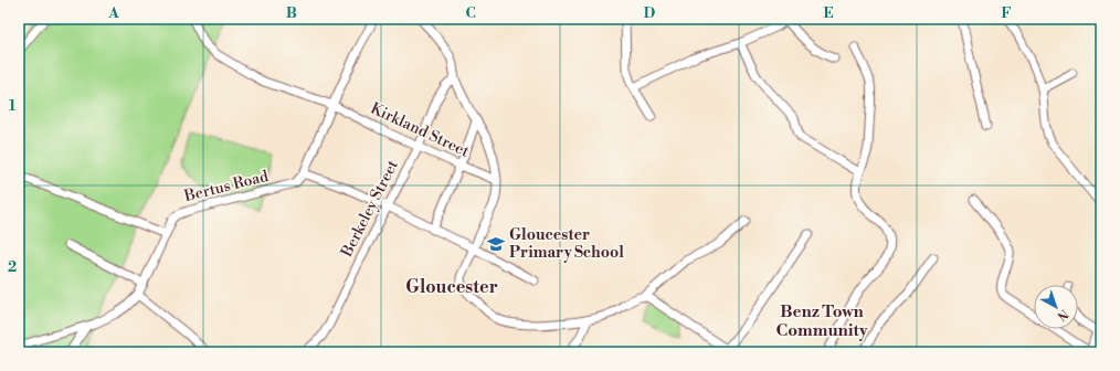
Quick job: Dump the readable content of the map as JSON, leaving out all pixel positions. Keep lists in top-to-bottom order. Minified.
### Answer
{"streets":{"street":["Kirkland Street","Bertus Road","Berkeley Street"]},"crossings":[["Kirkland Street","Bertus Road"],["Kirkland Street","Berkeley Street"]],"districts":["Gloucester","Benz Town Community"],"places":{"school or university":["Gloucester Primary School"]},"north":"bottom right","grid":{"columns":["A","B","C","D","E","F"],"rows":["1","2"]}}
